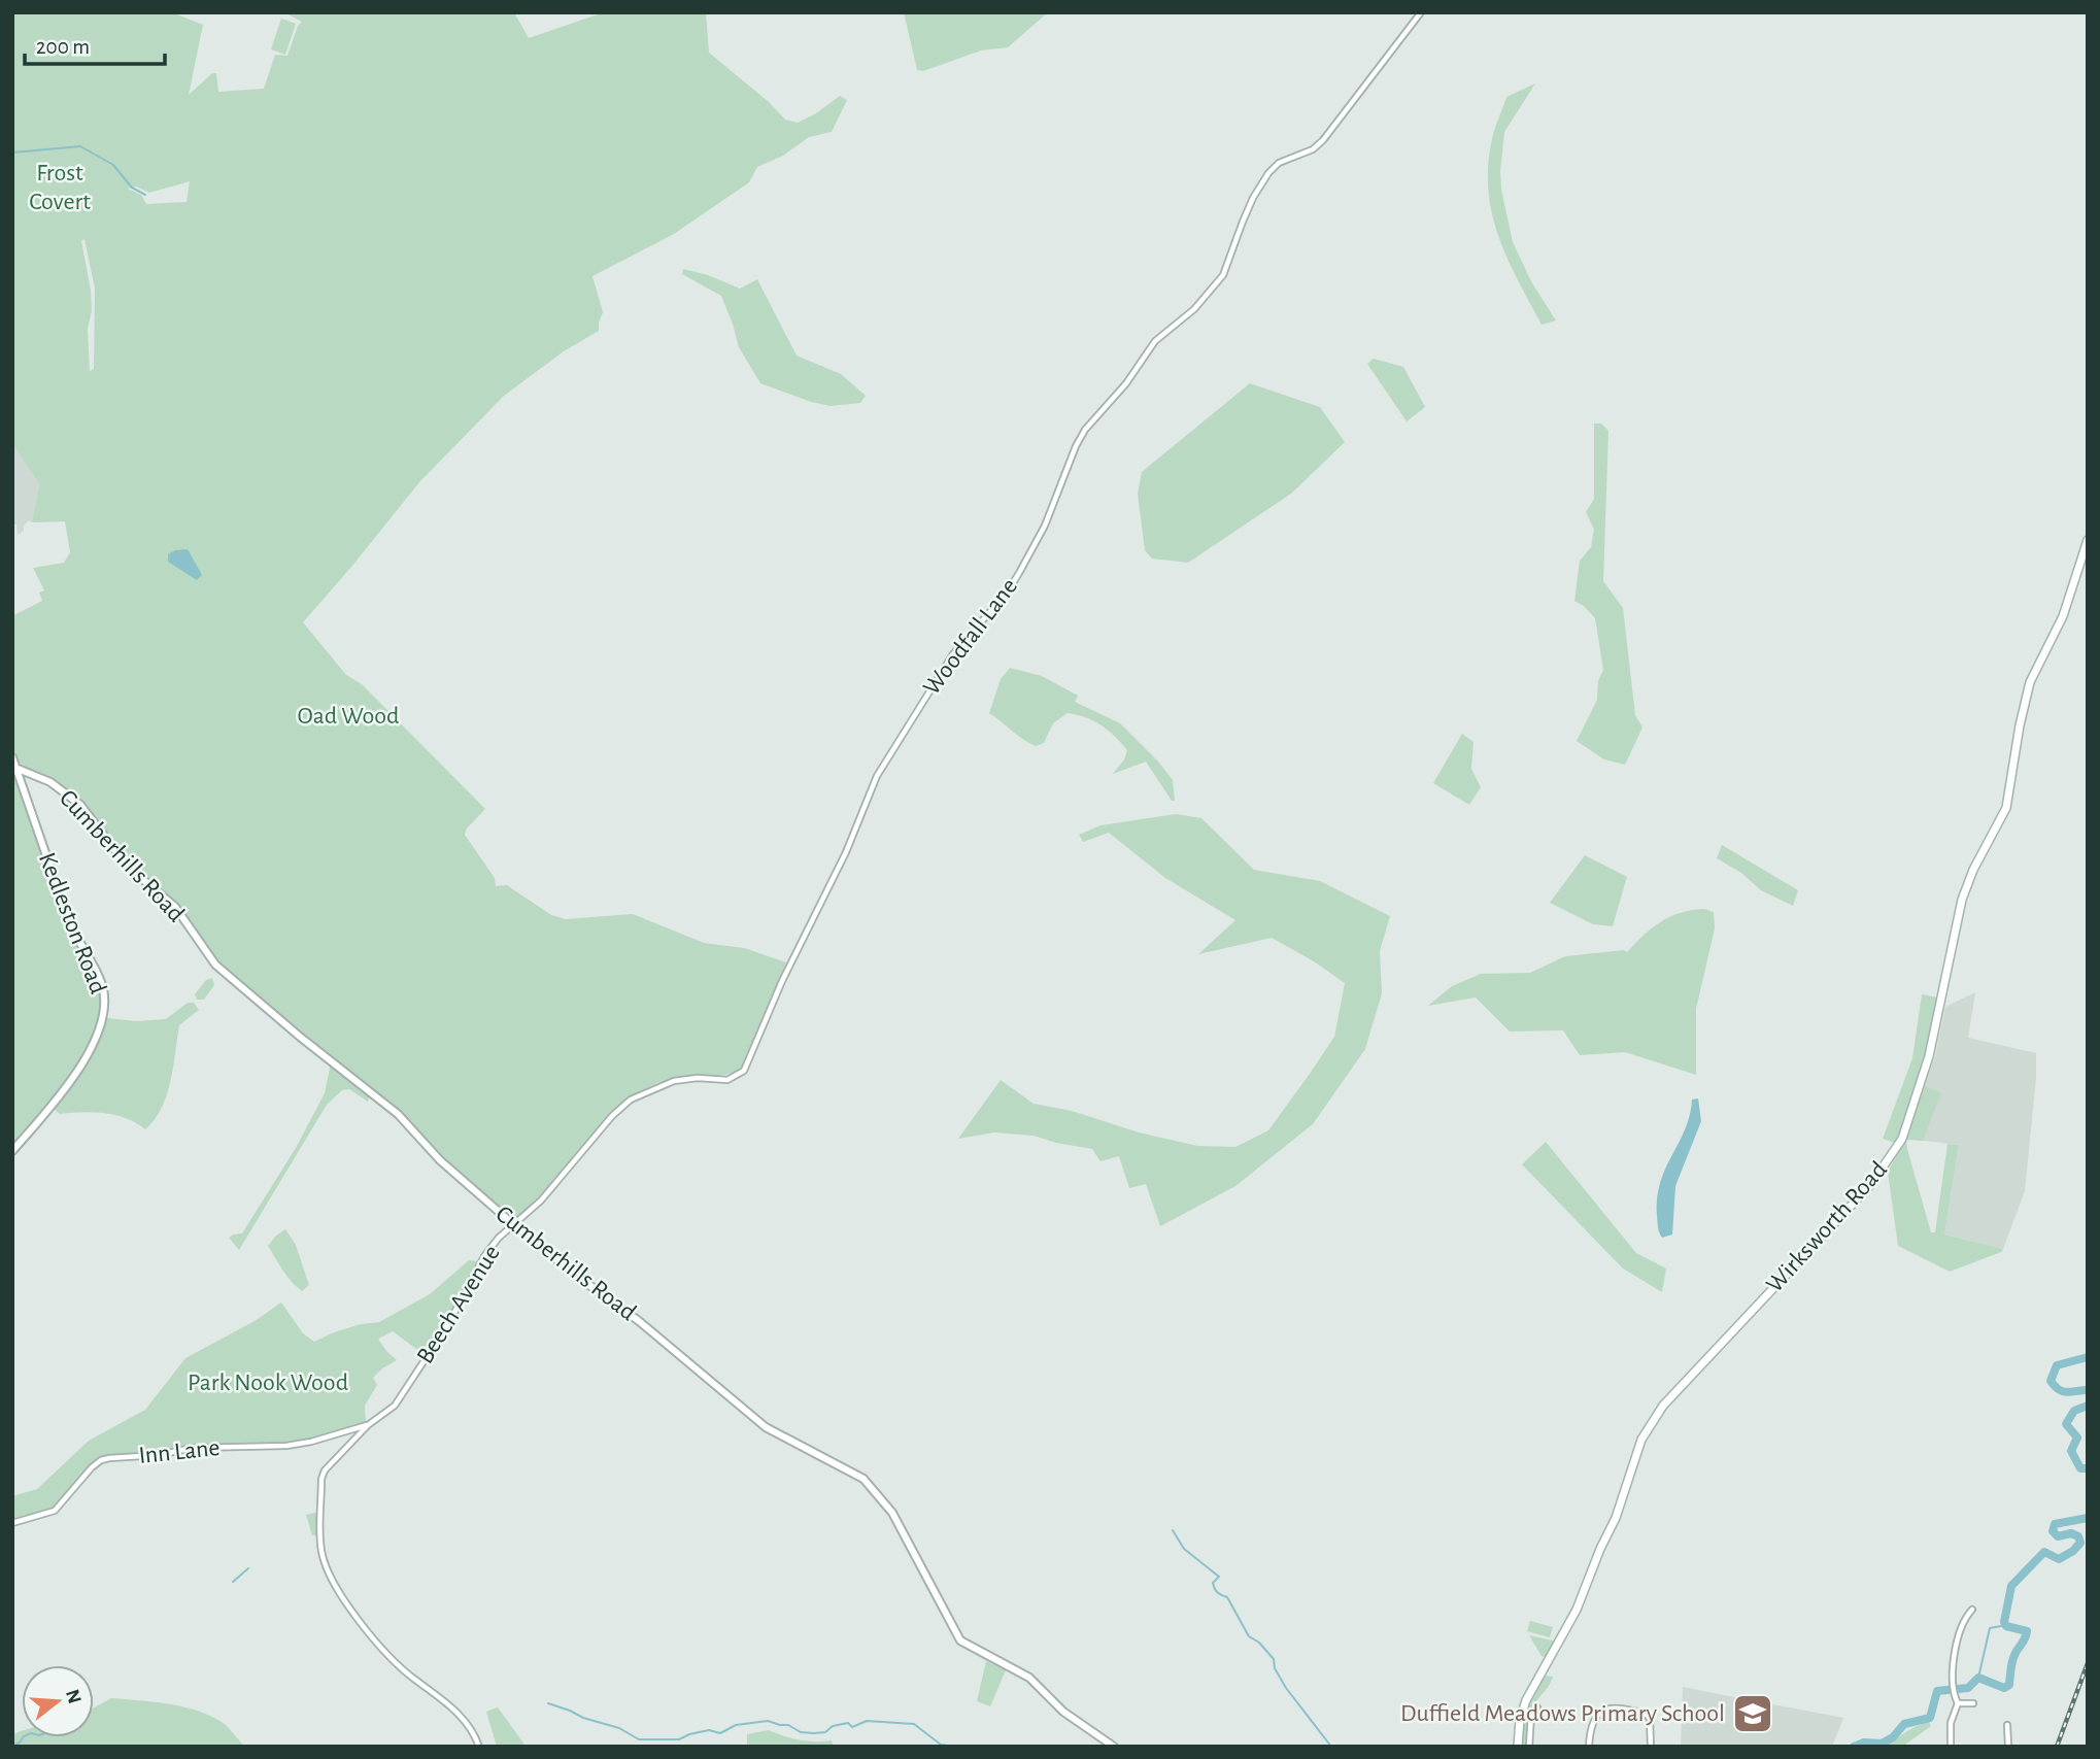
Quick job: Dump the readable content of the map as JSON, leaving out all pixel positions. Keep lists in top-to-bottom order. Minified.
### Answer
{"streets":{"main road":["Wirksworth Road"],"street":["Woodfall Lane","Cumberhills Road","Kedleston Road","Beech Avenue","Inn Lane"]},"crossings":[["Woodfall Lane","Cumberhills Road"],["Woodfall Lane","Beech Avenue"],["Cumberhills Road","Kedleston Road"],["Cumberhills Road","Beech Avenue"],["Beech Avenue","Inn Lane"]],"parks":["Frost Covert","Oad Wood","Park Nook Wood"],"places":{"school or university":["Duffield Meadows Primary School"]},"scale_bar":"200 m","north":"right"}
